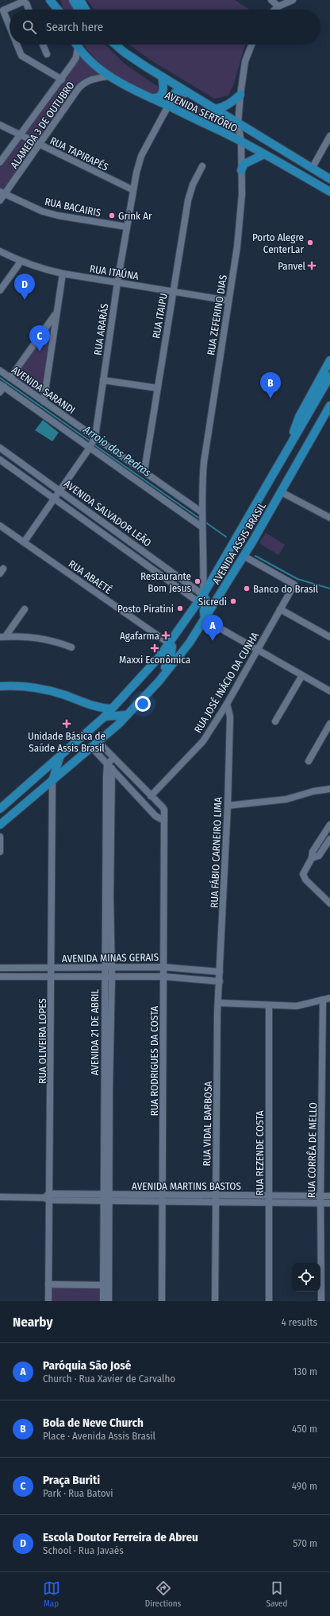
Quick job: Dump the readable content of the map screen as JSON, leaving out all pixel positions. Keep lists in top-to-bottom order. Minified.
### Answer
{"streets":{"main road":["AVENIDA SERTÓRIO","AVENIDA ASSIS BRASIL"],"street":["ALAMEDA 3 DE OUTUBRO","RUA TAPIRAPÉS","RUA BACAIRIS","RUA ITAÚNA","RUA ZEFERINO DIAS","RUA ITAIPU","RUA ARARÁS","AVENIDA SARANDI","AVENIDA SALVADOR LEÃO","RUA ABAETÉ","RUA JOSÉ INÁCIO DA CUNHA","RUA FÁBIO CARNEIRO LIMA","AVENIDA MINAS GERAIS","AVENIDA 21 DE ABRIL","RUA OLIVEIRA LOPES","RUA RODRIGUES DA COSTA","RUA VIDAL BARBOSA","RUA CORRÊA DE MELLO","RUA REZENDE COSTA","AVENIDA MARTINS BASTOS"]},"crossings":[["AVENIDA SERTÓRIO","ALAMEDA 3 DE OUTUBRO"],["AVENIDA SERTÓRIO","RUA ZEFERINO DIAS"],["AVENIDA SERTÓRIO","RUA ARARÁS"],["ALAMEDA 3 DE OUTUBRO","RUA TAPIRAPÉS"],["ALAMEDA 3 DE OUTUBRO","RUA BACAIRIS"],["RUA TAPIRAPÉS","RUA ARARÁS"],["RUA BACAIRIS","RUA ARARÁS"],["RUA ITAÚNA","RUA ZEFERINO DIAS"],["RUA ITAÚNA","RUA ITAIPU"],["RUA ITAÚNA","RUA ARARÁS"],["RUA ZEFERINO DIAS","AVENIDA SARANDI"],["RUA ZEFERINO DIAS","AVENIDA SALVADOR LEÃO"],["RUA ZEFERINO DIAS","AVENIDA ASSIS BRASIL"],["RUA ITAIPU","AVENIDA SARANDI"],["RUA ARARÁS","AVENIDA SARANDI"],["RUA ARARÁS","AVENIDA SALVADOR LEÃO"],["RUA ARARÁS","RUA ABAETÉ"],["AVENIDA SALVADOR LEÃO","AVENIDA ASSIS BRASIL"],["AVENIDA ASSIS BRASIL","RUA ABAETÉ"],["AVENIDA ASSIS BRASIL","RUA JOSÉ INÁCIO DA CUNHA"],["AVENIDA ASSIS BRASIL","RUA OLIVEIRA LOPES"],["AVENIDA ASSIS BRASIL","RUA RODRIGUES DA COSTA"],["RUA JOSÉ INÁCIO DA CUNHA","RUA FÁBIO CARNEIRO LIMA"],["RUA JOSÉ INÁCIO DA CUNHA","RUA RODRIGUES DA COSTA"],["RUA FÁBIO CARNEIRO LIMA","AVENIDA MINAS GERAIS"],["RUA FÁBIO CARNEIRO LIMA","RUA VIDAL BARBOSA"],["AVENIDA MINAS GERAIS","AVENIDA 21 DE ABRIL"],["AVENIDA MINAS GERAIS","RUA OLIVEIRA LOPES"],["AVENIDA MINAS GERAIS","RUA RODRIGUES DA COSTA"],["AVENIDA 21 DE ABRIL","AVENIDA MARTINS BASTOS"],["RUA OLIVEIRA LOPES","AVENIDA MARTINS BASTOS"],["RUA RODRIGUES DA COSTA","AVENIDA MARTINS BASTOS"],["RUA VIDAL BARBOSA","AVENIDA MARTINS BASTOS"],["RUA CORRÊA DE MELLO","AVENIDA MARTINS BASTOS"],["RUA REZENDE COSTA","AVENIDA MARTINS BASTOS"]],"water":["Arroio das Pedras"],"places":{"other":["Grink Ar","Porto Alegre CenterLar","Restaurante Bom Jesus","Banco do Brasil","Sicredi","Posto Piratini"],"health":["Panvel","Agafarma","Maxxi Econômica","Unidade Básica de Saúde Assis Brasil"]},"page":{"search":"Search here","pins":["D","C","B","A"],"heading":["Nearby","4 results"],"list":[{"mark":"A","name":"Paróquia São José","note":"Church · Rua Xavier de Carvalho","value":"130 m"},{"mark":"B","name":"Bola de Neve Church","note":"Place · Avenida Assis Brasil","value":"450 m"},{"mark":"C","name":"Praça Buriti","note":"Park · Rua Batovi","value":"490 m"},{"mark":"D","name":"Escola Doutor Ferreira de Abreu","note":"School · Rua Javaés","value":"570 m"}],"nav":["Map","Directions","Saved"]}}
